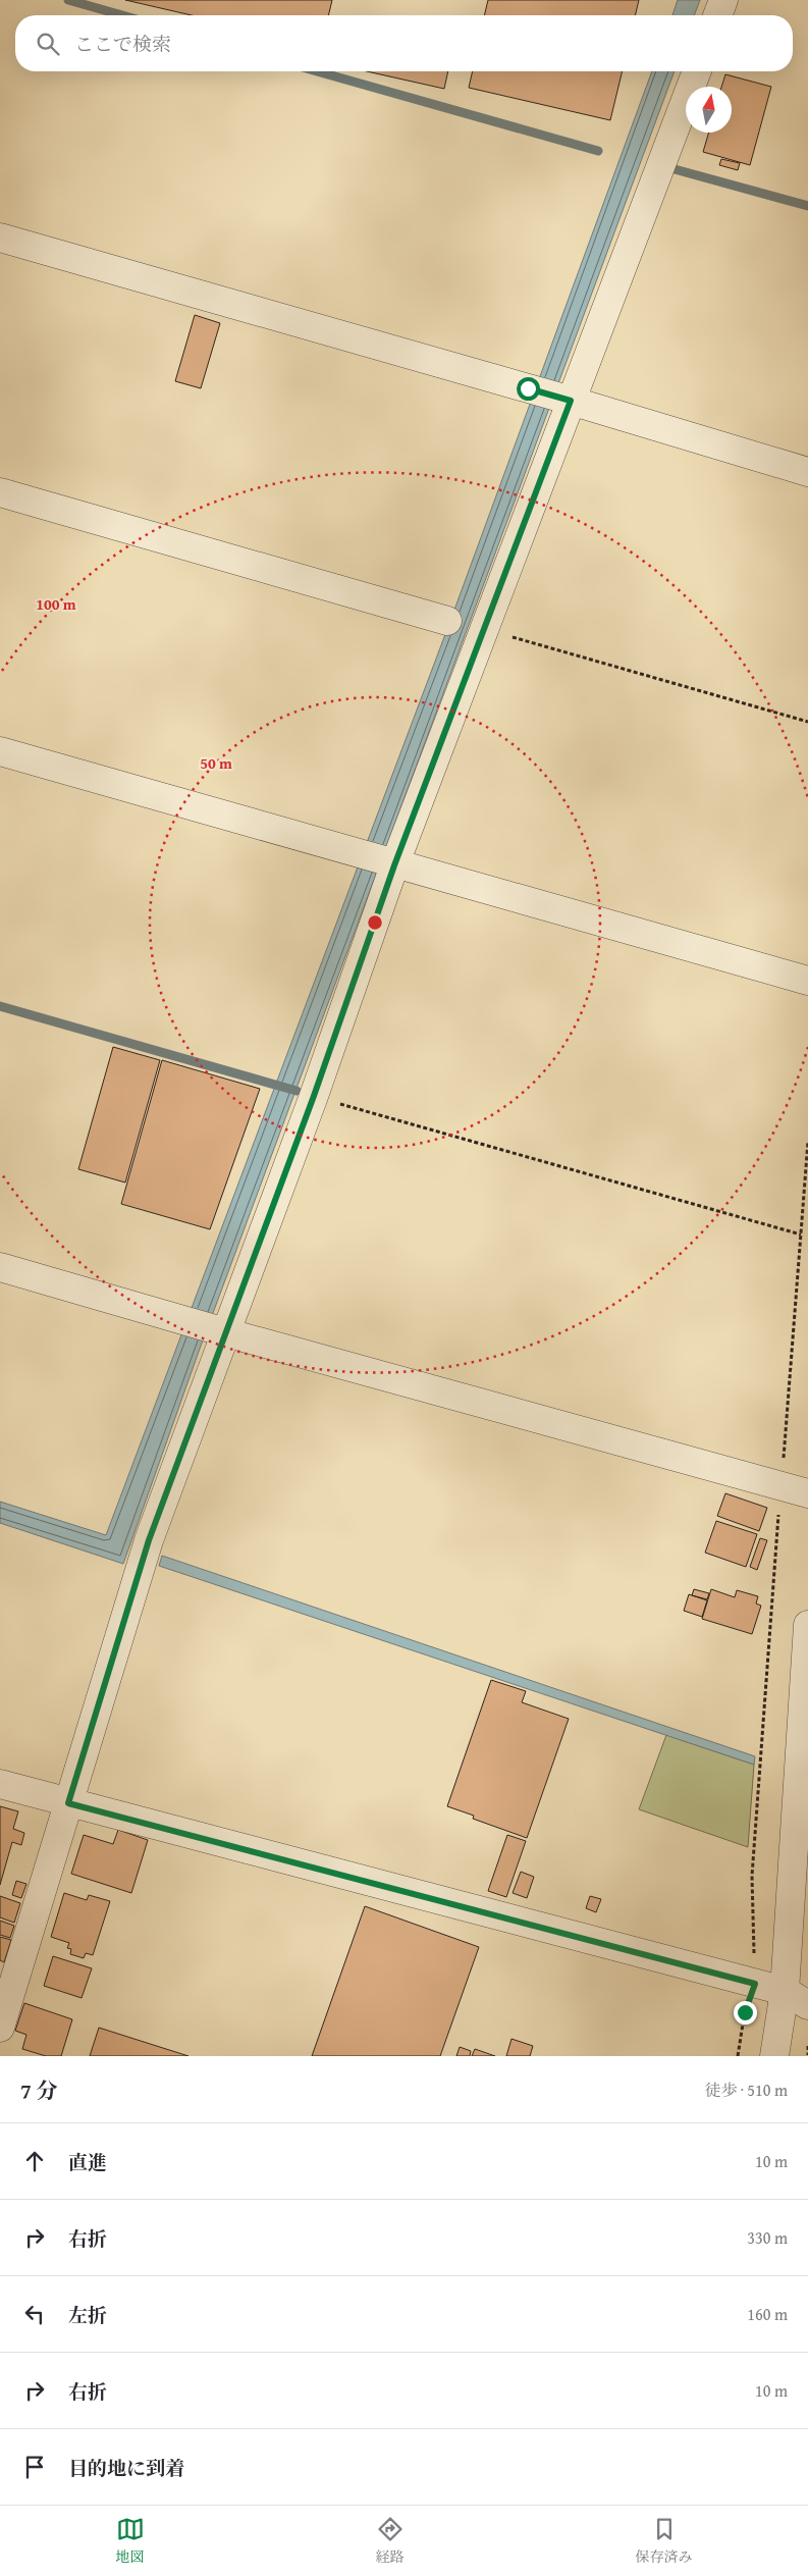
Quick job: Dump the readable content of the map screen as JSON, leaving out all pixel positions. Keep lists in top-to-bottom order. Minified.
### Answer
{"north":"top","page":{"search":"ここで検索","heading":["7 分","徒歩 · 510 m"],"list":[["直進","10 m"],["右折","330 m"],["左折","160 m"],["右折","10 m"],"目的地に到着"],"nav":["地図","経路","保存済み"]},"rings":["100 m","50 m"]}
